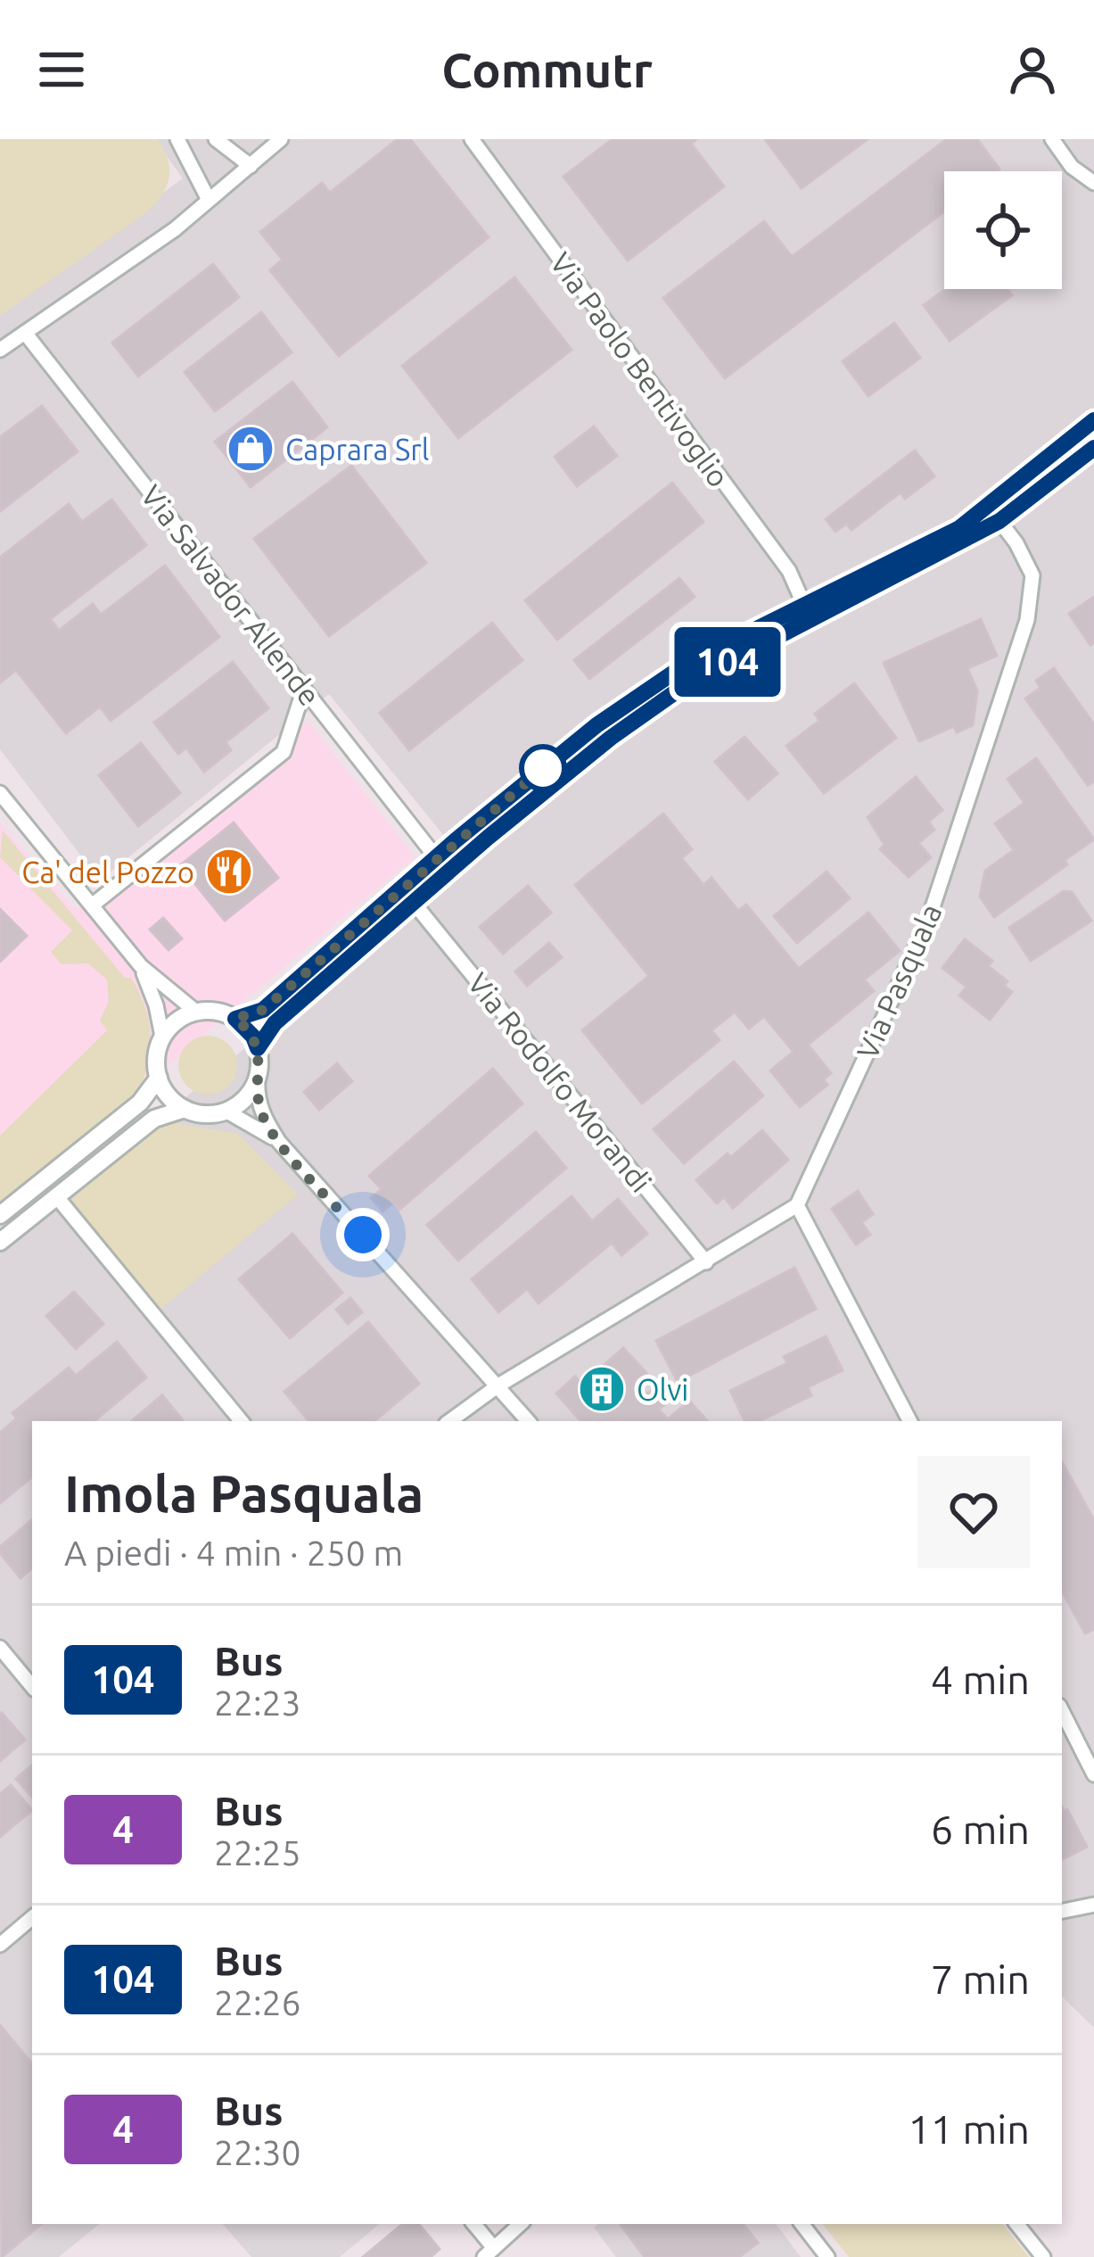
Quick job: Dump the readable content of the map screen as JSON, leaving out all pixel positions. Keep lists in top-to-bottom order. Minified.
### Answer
{"streets":{"street":["Via Paolo Bentivoglio","Via Salvador Allende","Via Pasquala","Via Rodolfo Morandi"]},"places":{"shop":["Caprara Srl"],"restaurant":["Ca' del Pozzo"],"building":["Olvi"]},"lines":["bus line 104"],"page":{"header":"Commutr","on_map":"104","heading":["Imola Pasquala","A piedi · 4 min · 250 m"],"list":[{"mark":"104","name":"Bus","note":"22:23","value":"4 min"},{"mark":"4","name":"Bus","note":"22:25","value":"6 min"},{"mark":"104","name":"Bus","note":"22:26","value":"7 min"},{"mark":"4","name":"Bus","note":"22:30","value":"11 min"}]}}
